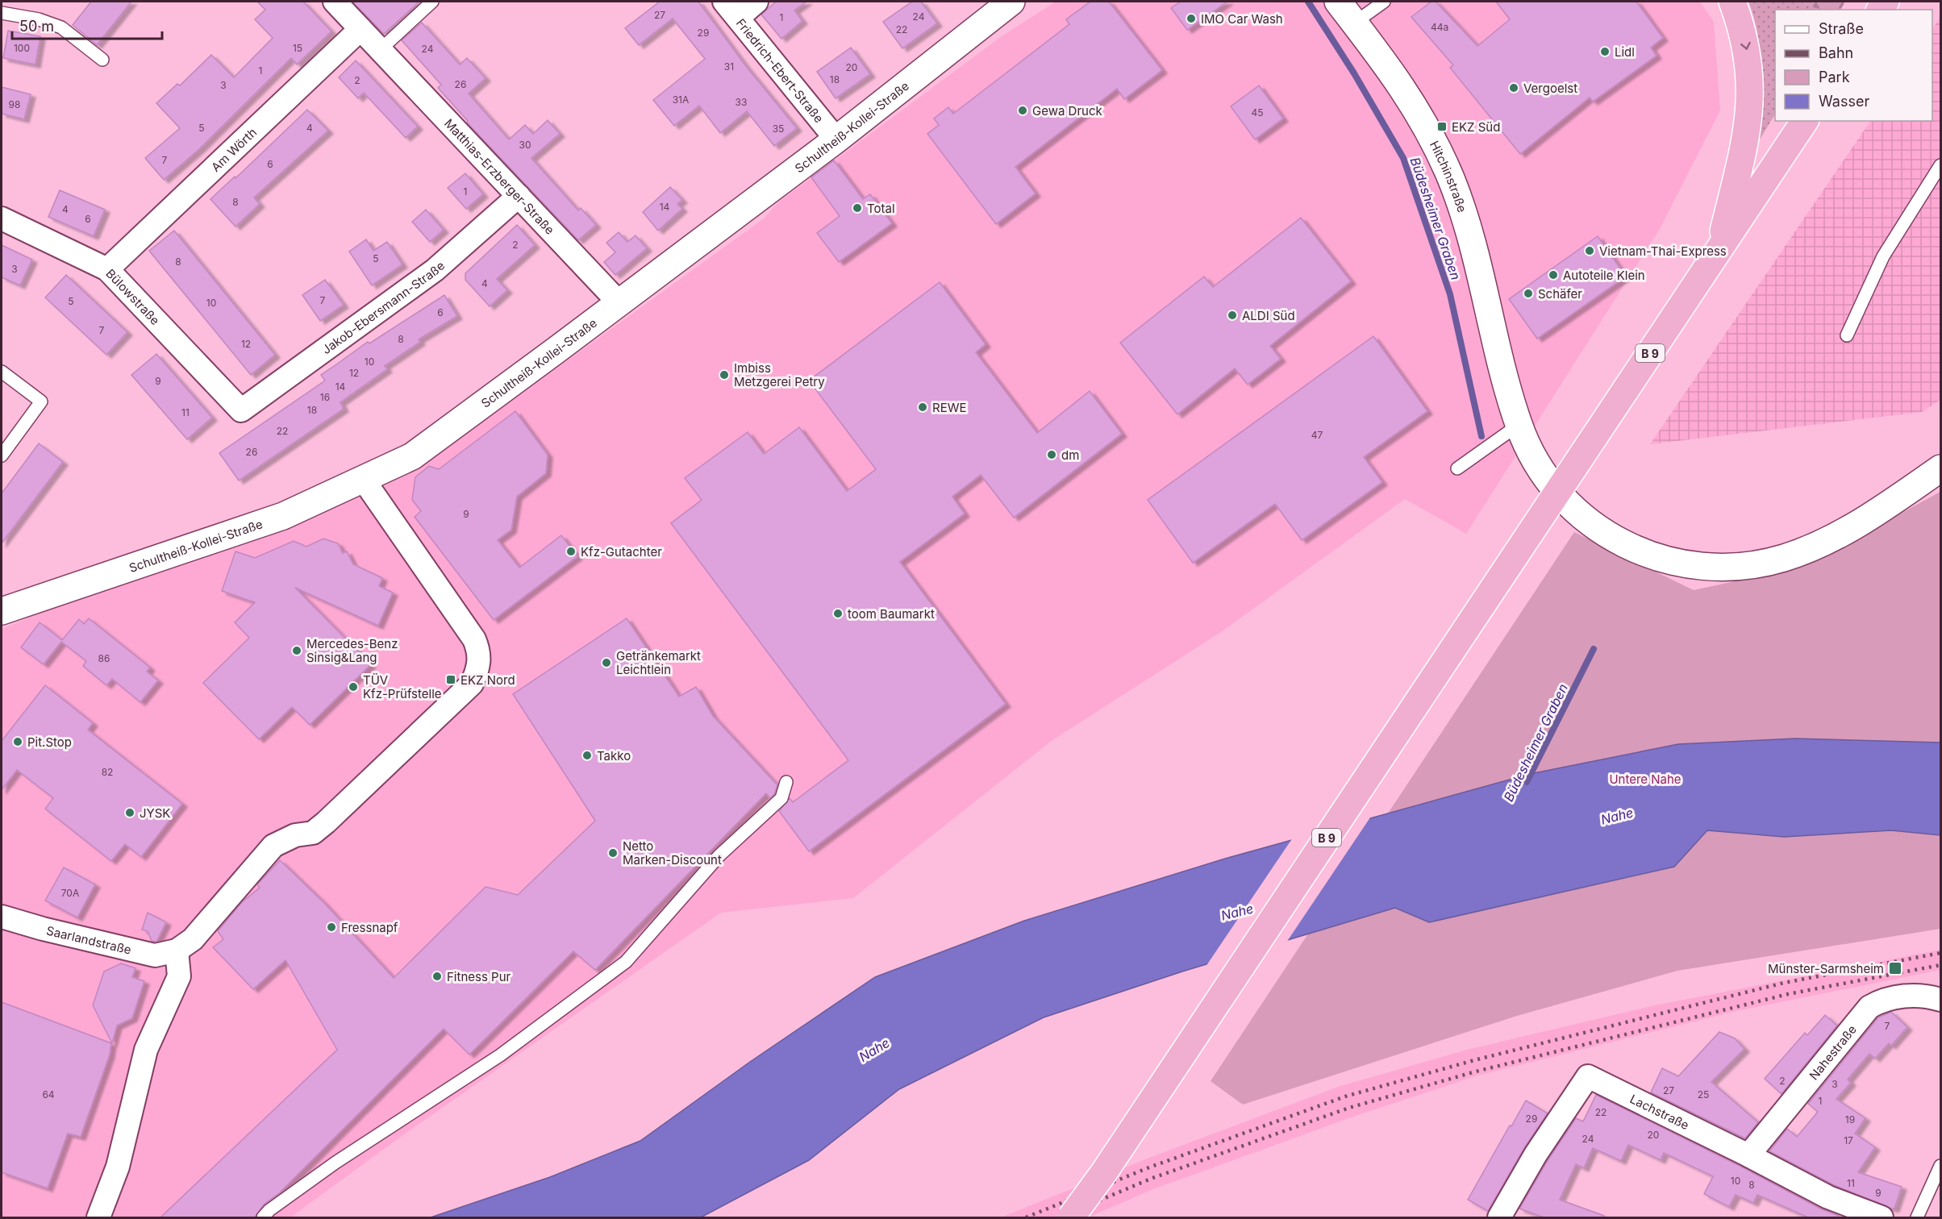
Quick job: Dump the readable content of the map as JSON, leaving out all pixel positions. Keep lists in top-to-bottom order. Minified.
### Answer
{"streets":{"highway":["B 9"],"main road":["Schultheiß-Kollei-Straße","Hitchinstraße"],"street":["Friedrich-Ebert-Straße","Am Wörth","Matthias-Erzberger-Straße","Bülowstraße","Jakob-Ebersmann-Straße","Saarlandstraße","Nahestraße","Lachstraße"]},"crossings":[["Friedrich-Ebert-Straße","Schultheiß-Kollei-Straße"],["Schultheiß-Kollei-Straße","Matthias-Erzberger-Straße"],["Am Wörth","Matthias-Erzberger-Straße"],["Am Wörth","Bülowstraße"],["Matthias-Erzberger-Straße","Jakob-Ebersmann-Straße"],["Bülowstraße","Jakob-Ebersmann-Straße"],["Nahestraße","Lachstraße"]],"water":["Büdesheimer Graben","Nahe"],"parks":["Untere Nahe"],"places":{"other":["IMO Car Wash","Lidl","Vergoelst","Gewa Druck","Total","Vietnam-Thai-Express","Autoteile Klein","Schäfer","ALDI Süd","Imbiss Metzgerei Petry","REWE","dm","Kfz-Gutachter","toom Baumarkt","Mercedes-Benz Sinsig&Lang","Getränkemarkt Leichtlein","TÜV Kfz-Prüfstelle","Pit.Stop","Takko","JYSK","Netto Marken-Discount","Fressnapf","Fitness Pur"],"transit":["EKZ Süd","EKZ Nord","Münster-Sarmsheim"]},"house_numbers":["27","24","1","44a","22","29","100","15","24","31","20","1","18","2","26","3","31A","33","98","45","5","4","35","30","7","6","1","8","14","4","6","2","5","8","3","4","7","5","10","6","7","8","12","10","12","9","14","16","18","11","22","47","26","9","86","82","70A","7","2","3","27","64","25","1","22","29","19","20","24","17","10","11","8","9"],"legend":["Straße","Bahn","Park","Wasser"],"scale_bar":"50 m"}
